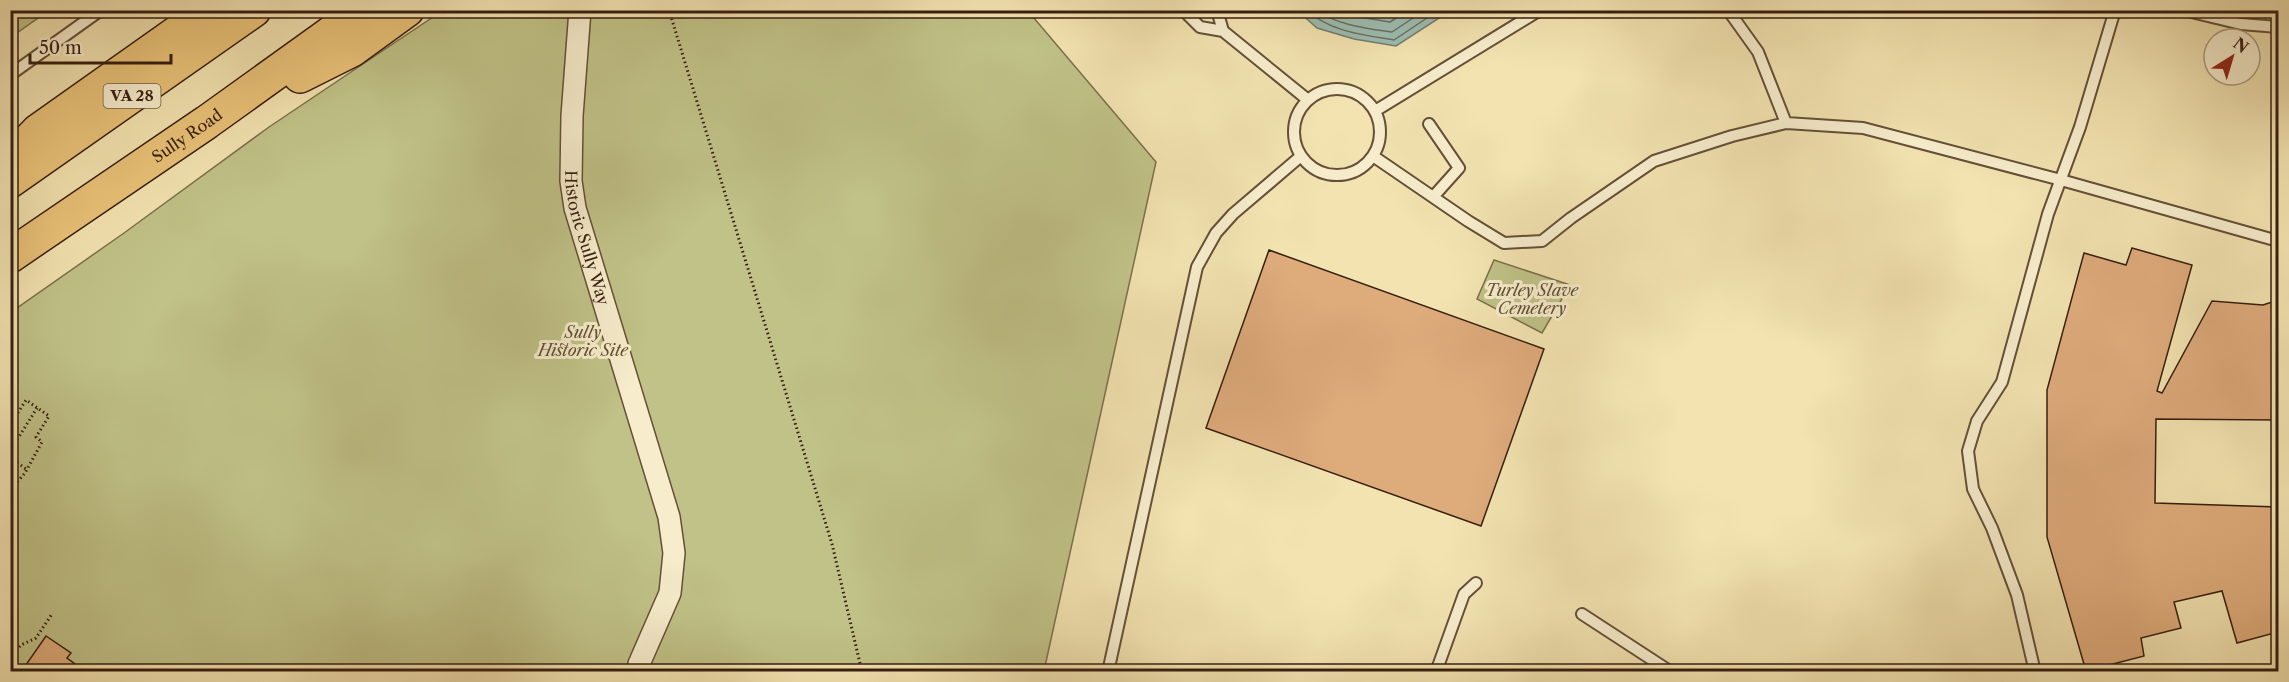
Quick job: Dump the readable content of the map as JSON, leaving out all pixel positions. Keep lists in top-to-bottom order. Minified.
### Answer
{"streets":{"highway":["VA 28","Sully Road"],"street":["Historic Sully Way"]},"parks":["Turley Slave Cemetery","Sully Historic Site"],"scale_bar":"50 m","north":"top right"}
